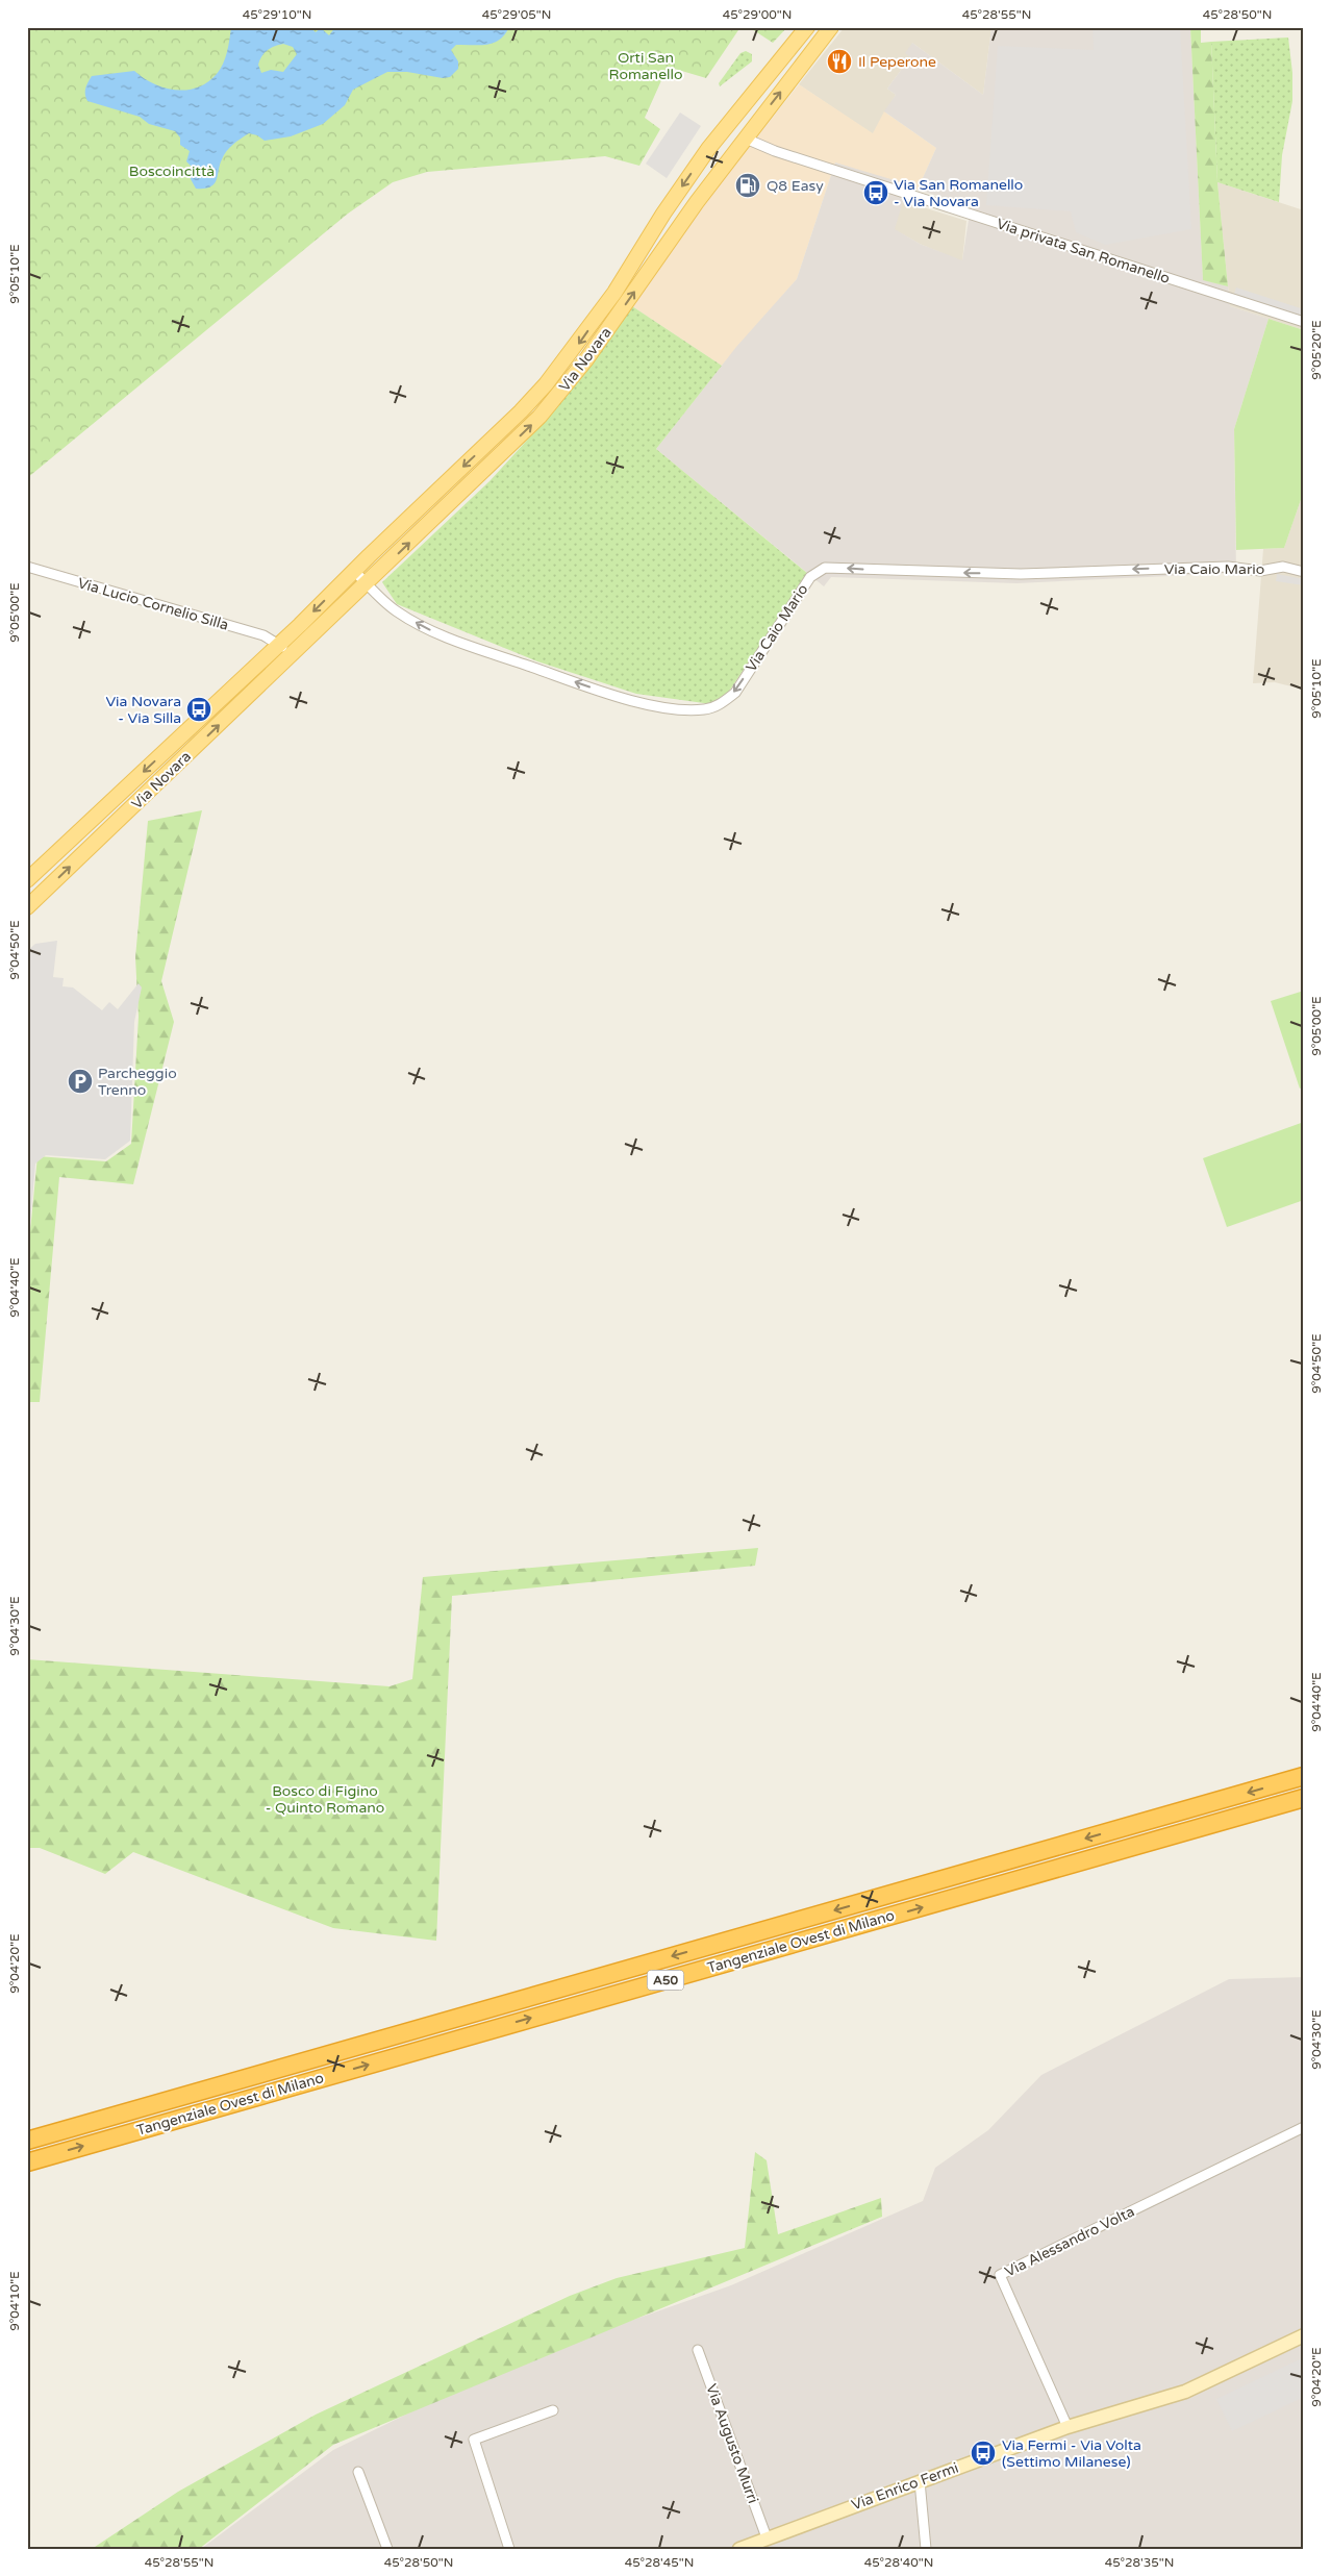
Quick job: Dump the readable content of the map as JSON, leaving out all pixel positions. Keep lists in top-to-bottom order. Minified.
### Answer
{"streets":{"highway":["Tangenziale Ovest di Milano","A50"],"main road":["Via Novara"],"street":["Via privata San Romanello","Via Caio Mario","Via Lucio Cornelio Silla","Via Alessandro Volta","Via Augusto Murri","Via Enrico Fermi"]},"crossings":[["Via privata San Romanello","Via Novara"],["Via Novara","Via Caio Mario"],["Via Novara","Via Lucio Cornelio Silla"],["Via Alessandro Volta","Via Enrico Fermi"],["Via Augusto Murri","Via Enrico Fermi"]],"one_way":["Via Caio Mario"],"parks":["Orti San Romanello","Boscoincittà","Bosco di Figino - Quinto Romano"],"places":{"restaurant":["Il Peperone"],"fuel station":["Q8 Easy"],"bus stop":["Via San Romanello - Via Novara","Via Novara - Via Silla","Via Fermi - Via Volta (Settimo Milanese)"],"parking":["Parcheggio Trenno"]},"coordinates":["45°29'10\"N","45°29'05\"N","45°29'00\"N","45°28'55\"N","45°28'50\"N","9°05'10\"E","9°05'20\"E","9°05'00\"E","9°04'50\"E","9°04'40\"E","9°04'30\"E","9°04'20\"E","9°04'10\"E","45°28'45\"N","45°28'40\"N","45°28'35\"N"]}
